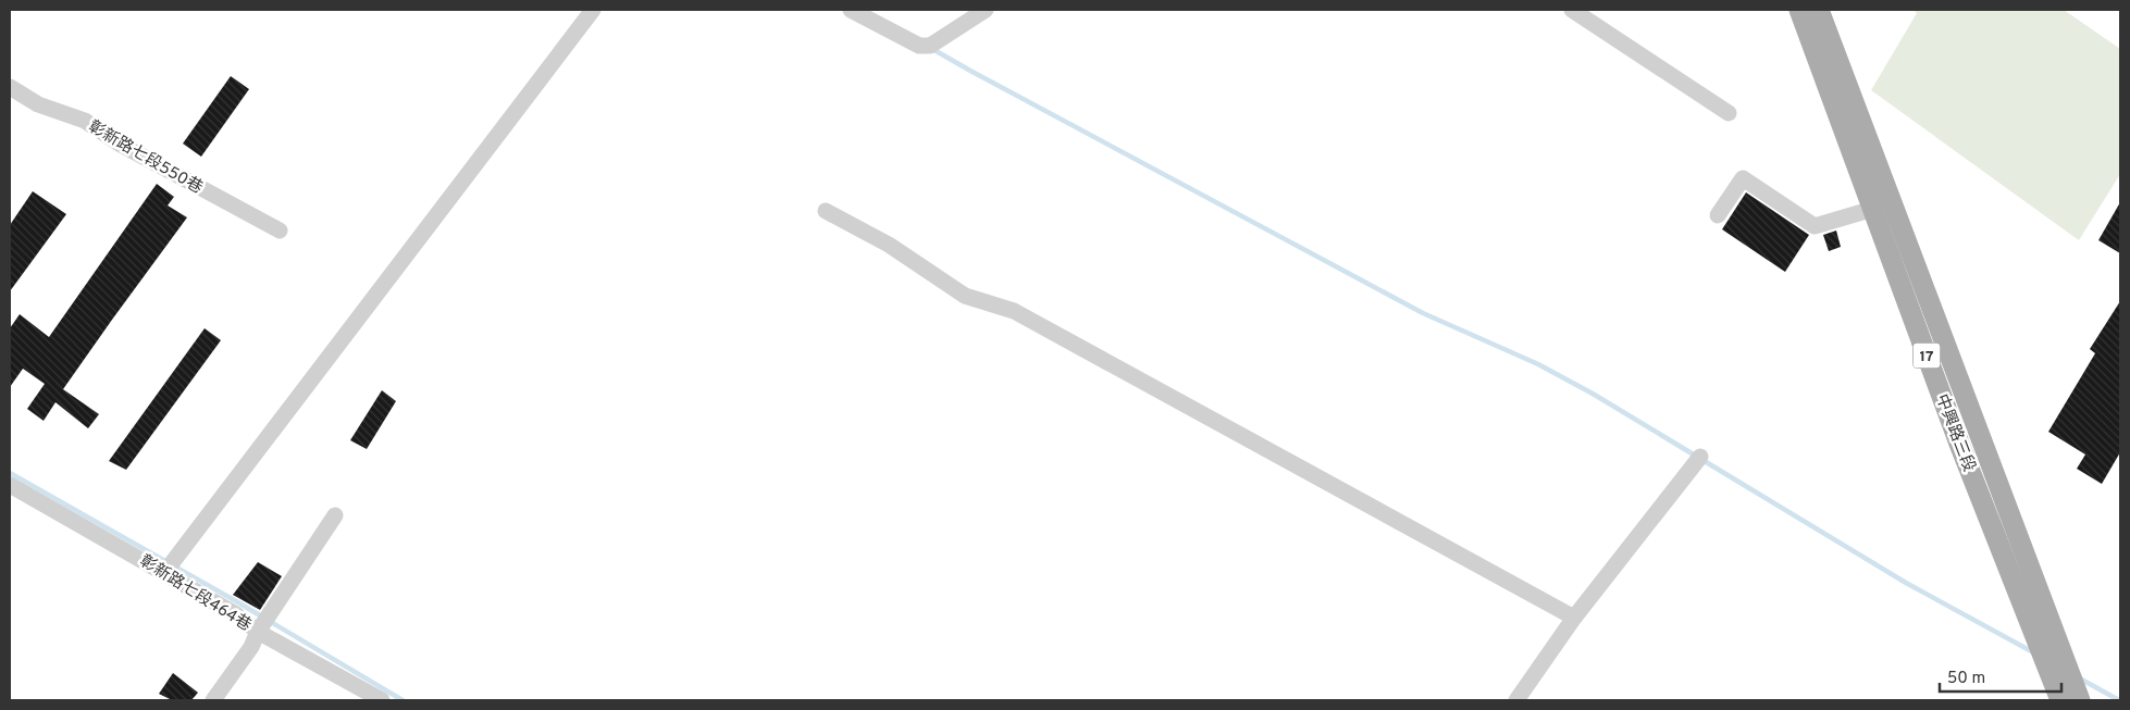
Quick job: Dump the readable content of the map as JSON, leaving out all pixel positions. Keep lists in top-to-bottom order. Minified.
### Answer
{"streets":{"main road":["17","中興路三段"],"street":["彰新路七段550巷","彰新路七段464巷"]},"scale_bar":"50 m"}
